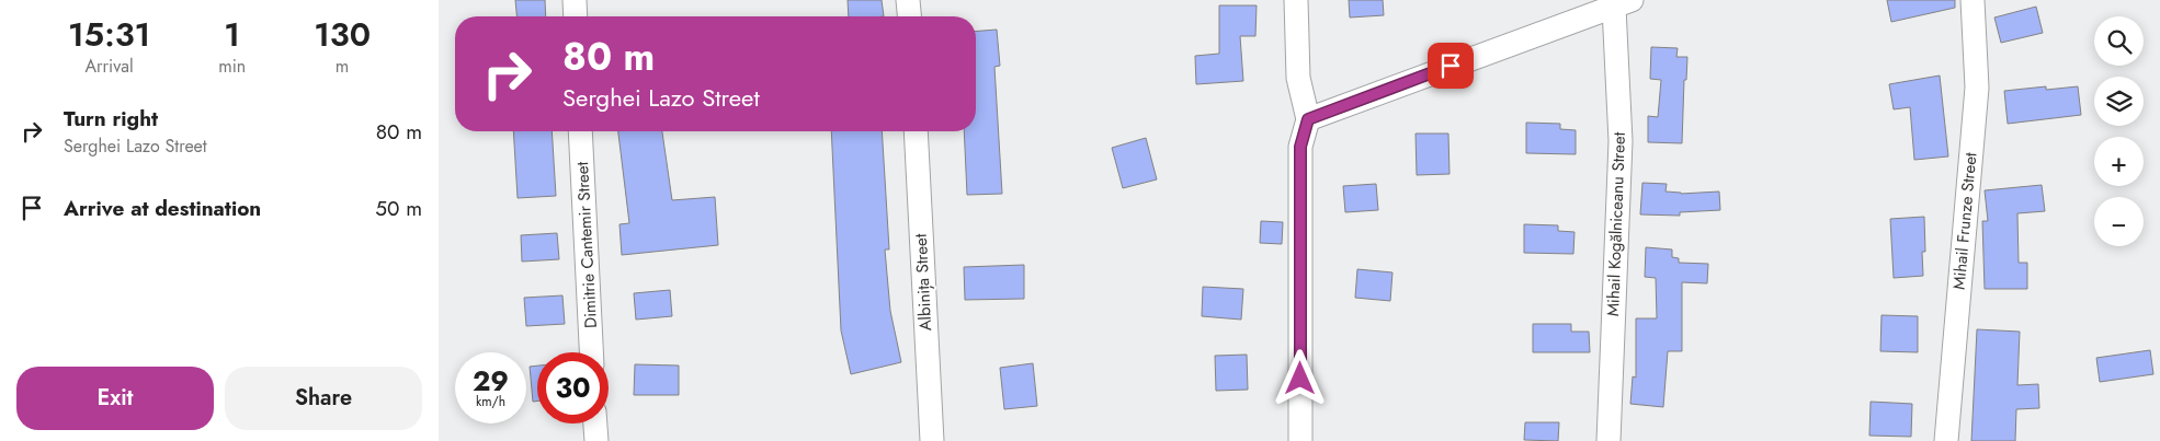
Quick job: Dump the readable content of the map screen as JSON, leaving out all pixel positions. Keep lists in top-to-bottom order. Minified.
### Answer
{"streets":{"street":["Mihail Frunze Street","Mihail Kogălniceanu Street","Dimitrie Cantemir Street","Albinița Street"]},"page":{"eta":["15:31","Arrival","1","min","130","m"],"map_buttons":["+","−"],"turn":["80 m","Serghei Lazo Street"],"list":[{"name":"Turn right","note":"Serghei Lazo Street","value":"80 m"},{"name":"Arrive at destination","value":"50 m"}],"speed":"29 km/h","limit":"30","buttons":["Exit","Share"]}}
